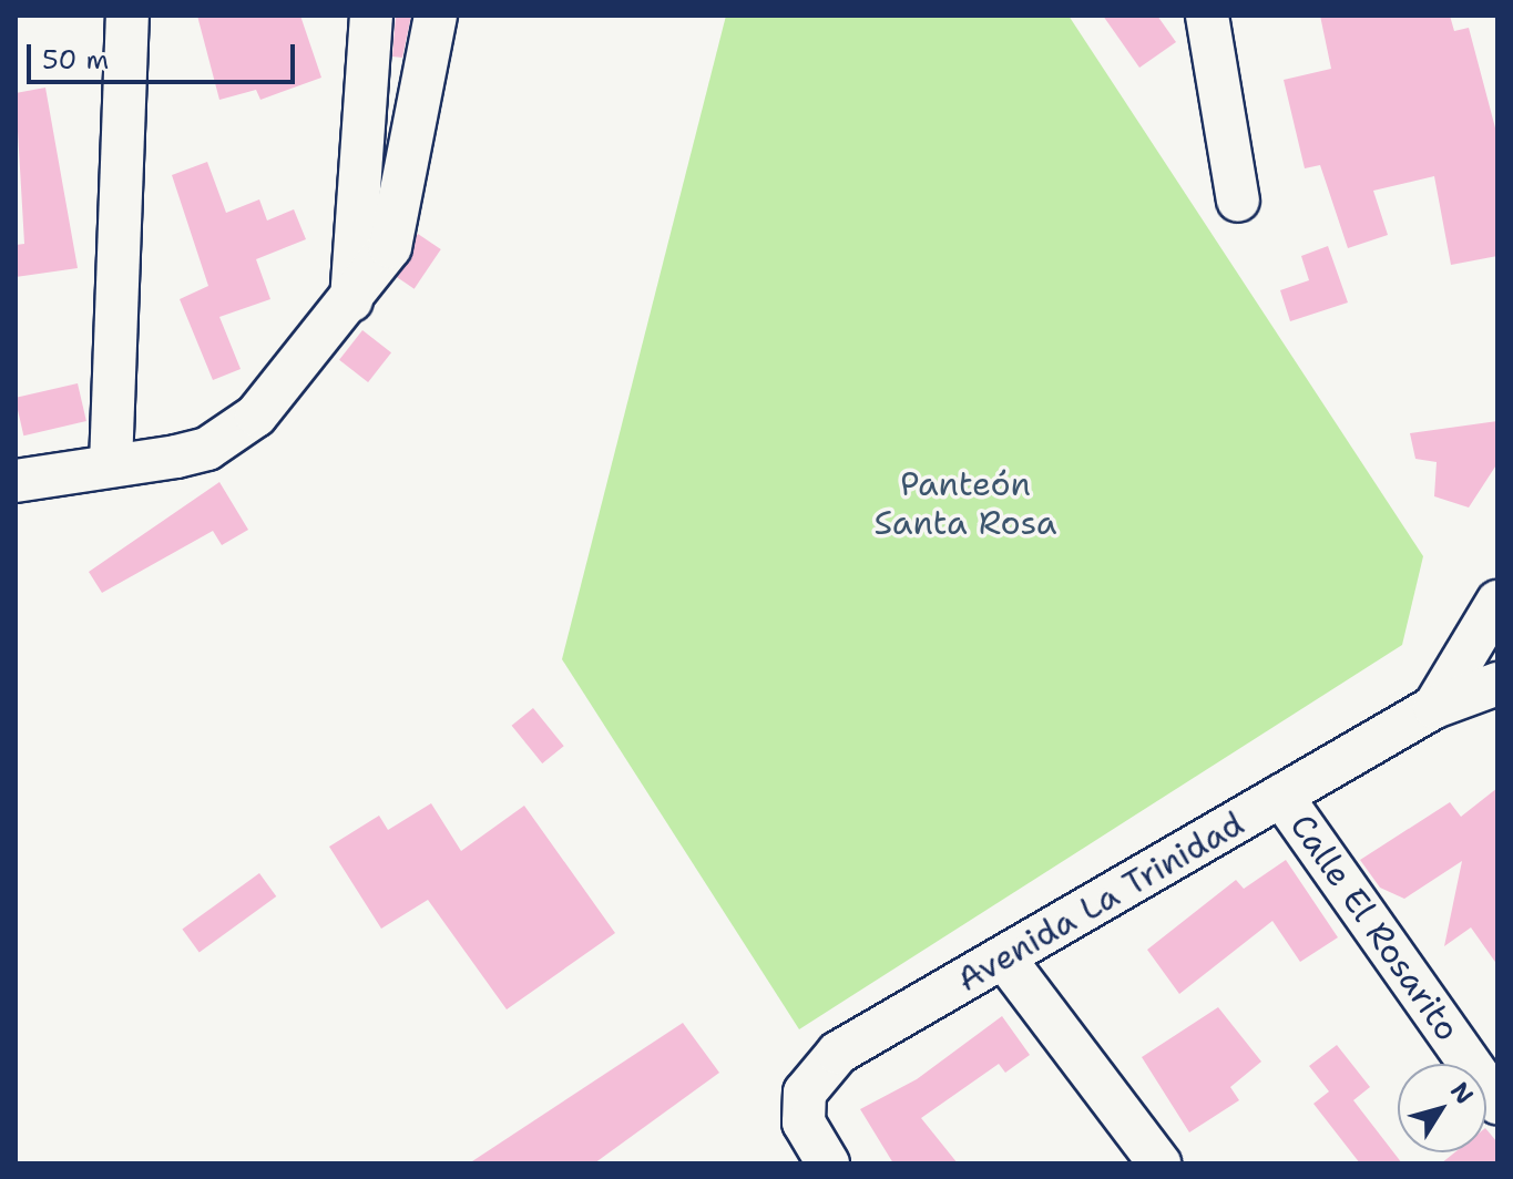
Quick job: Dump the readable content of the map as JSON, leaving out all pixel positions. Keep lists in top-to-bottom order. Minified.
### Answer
{"streets":{"street":["Avenida La Trinidad","Calle El Rosarito"]},"crossings":[["Avenida La Trinidad","Calle El Rosarito"]],"parks":["Panteón Santa Rosa"],"scale_bar":"50 m","north":"top right"}
